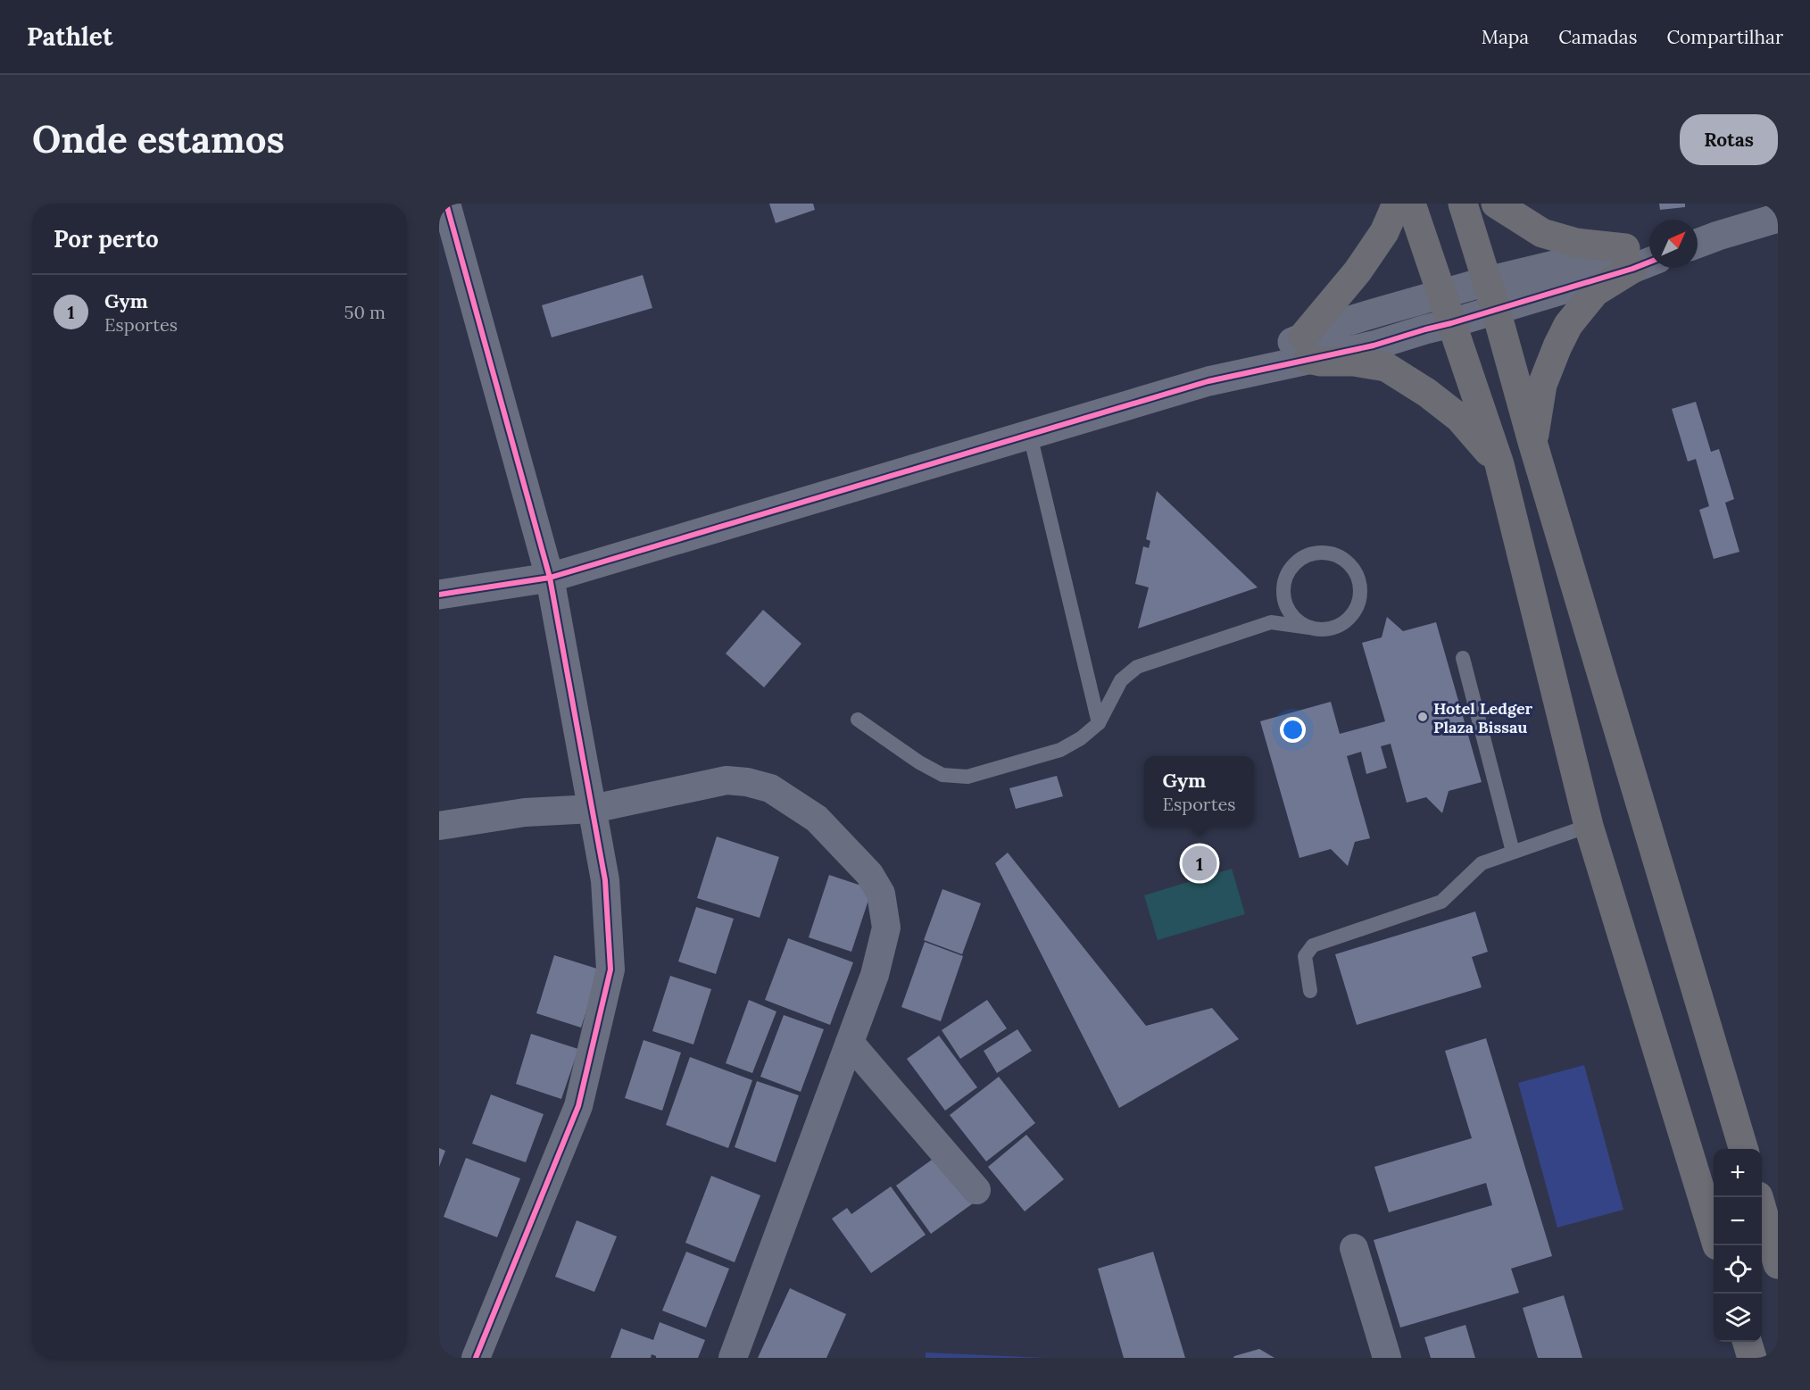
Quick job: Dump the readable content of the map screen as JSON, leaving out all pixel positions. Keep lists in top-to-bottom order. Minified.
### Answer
{"places":["Hotel Ledger Plaza Bissau"],"north":"top right","page":{"header":"Pathlet","nav":["Mapa","Camadas","Compartilhar"],"buttons":"Rotas","title":"Onde estamos","heading":"Por perto","list":[{"mark":"1","name":"Gym","note":"Esportes","value":"50 m"}],"popup":["Gym","Esportes"],"pins":"1","map_buttons":["+","−"]}}
